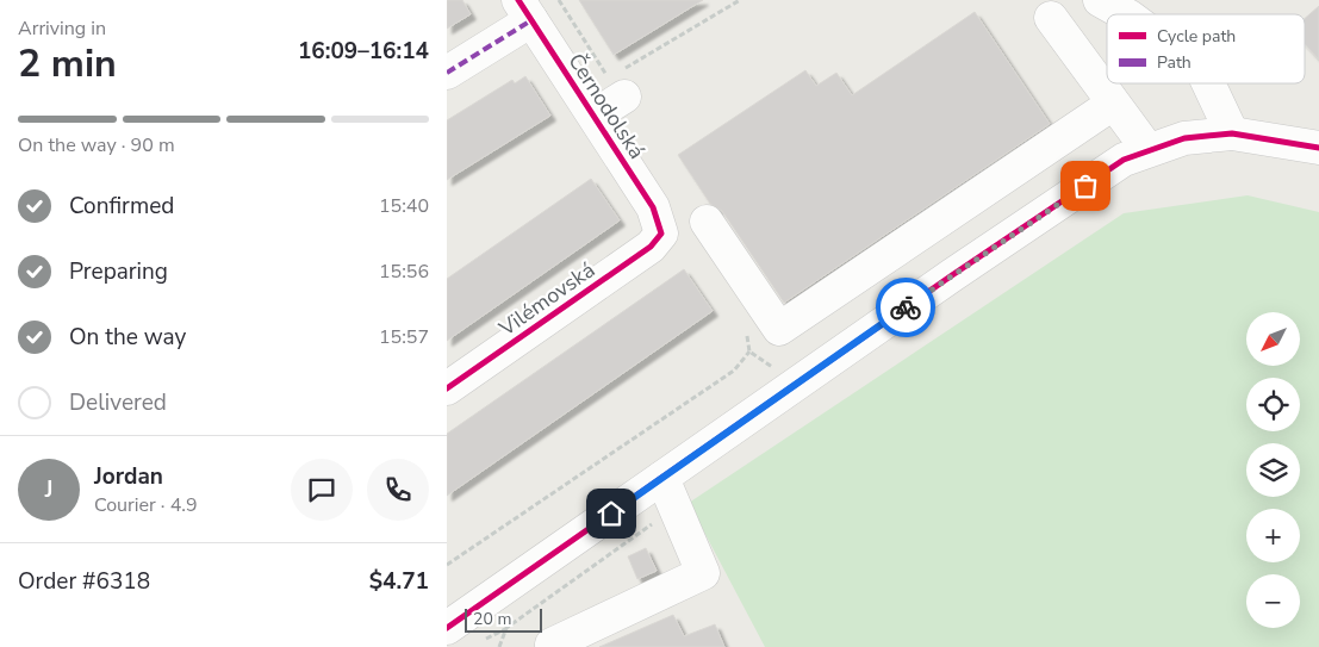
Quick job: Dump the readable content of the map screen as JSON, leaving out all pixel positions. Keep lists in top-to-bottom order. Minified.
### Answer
{"streets":{"street":["Černodolská","Vilémovská"]},"crossings":[["Černodolská","Vilémovská"]],"legend":["Cycle path","Path"],"scale_bar":"20 m","north":"bottom left","page":{"heading":["2 min","Arriving in","16:09–16:14"],"panel":["Jordan","Courier · 4.9","Order #6318","$4.71"],"bar":"On the way · 90 m","list":[["Confirmed","15:40"],["Preparing","15:56"],["On the way","15:57"],"Delivered"],"map_buttons":["+","−"],"round":"J","scale":"20 m"}}
